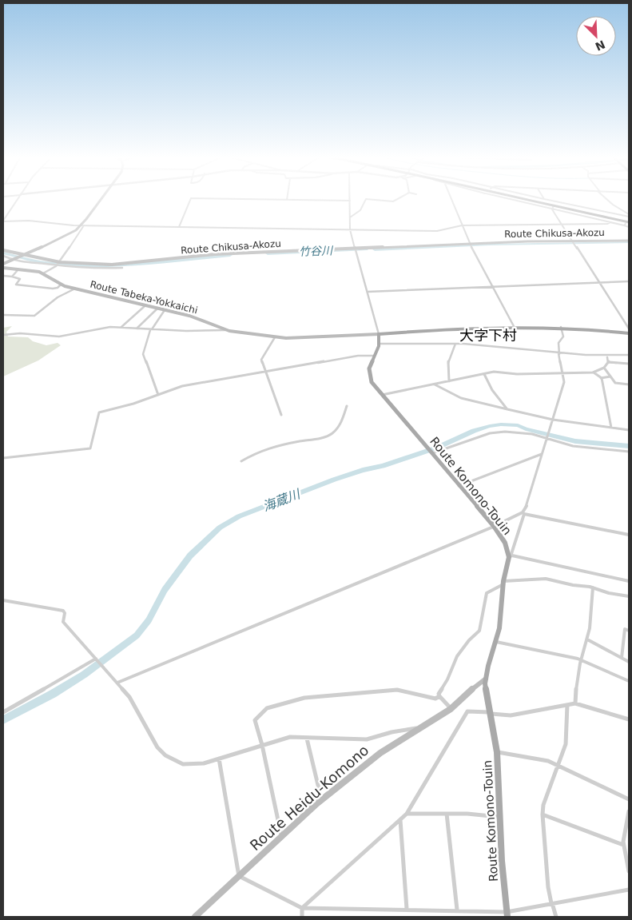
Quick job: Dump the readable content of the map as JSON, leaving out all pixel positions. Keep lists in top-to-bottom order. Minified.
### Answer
{"streets":{"main road":["Route Chikusa-Akozu","Route Tabeka-Yokkaichi","Route Komono-Touin","Route Heidu-Komono"]},"crossings":[["Route Tabeka-Yokkaichi","Route Komono-Touin"],["Route Komono-Touin","Route Heidu-Komono"]],"districts":["大字下村"],"water":["竹谷川","海蔵川"],"north":"bottom right"}
